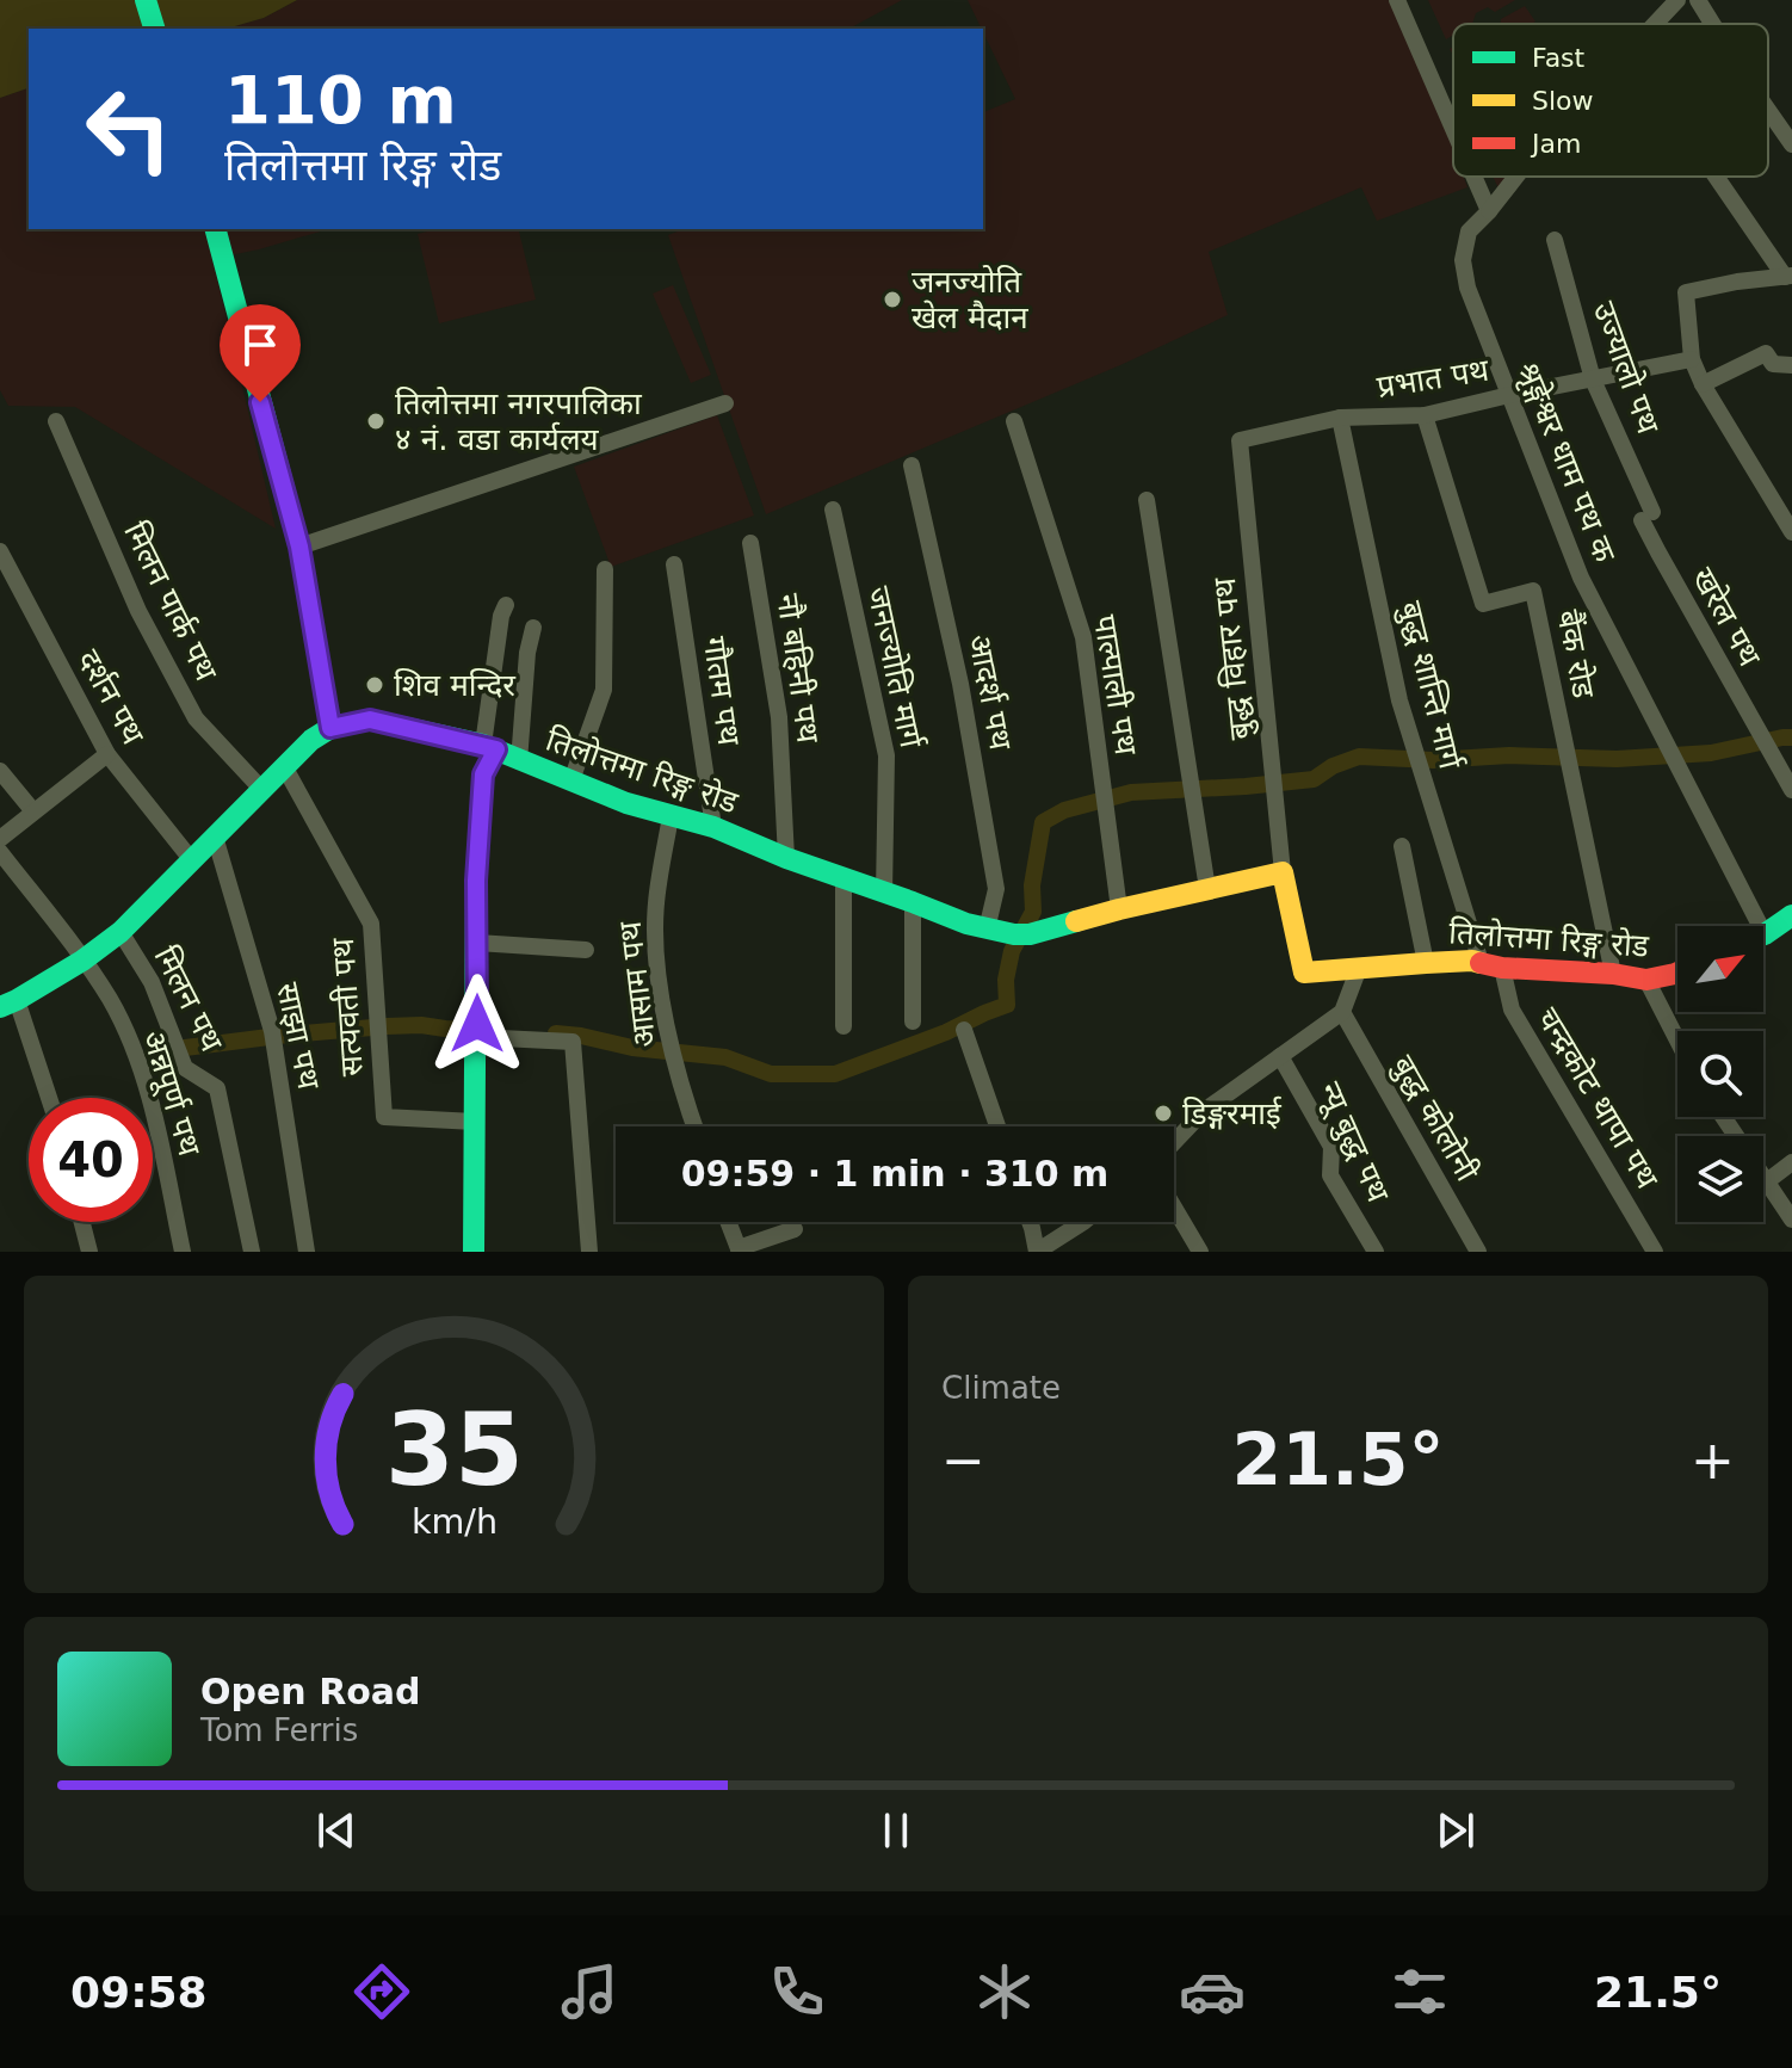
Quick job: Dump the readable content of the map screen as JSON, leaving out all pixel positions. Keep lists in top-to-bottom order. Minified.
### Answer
{"streets":{"street":["उज्यालो पथ","प्रभात पथ","श्रृङ्गेश्वर धाम पथ क","मिलन पार्क पथ","खरेल पथ","बैंक रोड","बुद्ध विहार पथ","जनज्योति मार्ग","नौ बहिनी पथ","पाल्पाली पथ","बुद्ध शान्ति मार्ग","गौतम पथ","आदर्श पथ","दर्शन पथ","तिलोत्तमा रिङ्ग रोड","आसाम पथ","मिलन पथ","सत्यवती पथ","साझा पथ","अन्नपूर्ण पथ","चन्द्रकोट थापा पथ","बुद्ध कोलोनी","न्यू बुद्ध पथ"]},"crossings":[["उज्यालो पथ","प्रभात पथ"],["उज्यालो पथ","खरेल पथ"],["प्रभात पथ","श्रृङ्गेश्वर धाम पथ क"],["प्रभात पथ","बैंक रोड"],["प्रभात पथ","बुद्ध विहार पथ"],["प्रभात पथ","बुद्ध शान्ति मार्ग"],["मिलन पार्क पथ","तिलोत्तमा रिङ्ग रोड"],["बैंक रोड","तिलोत्तमा रिङ्ग रोड"],["बुद्ध विहार पथ","तिलोत्तमा रिङ्ग रोड"],["जनज्योति मार्ग","तिलोत्तमा रिङ्ग रोड"],["नौ बहिनी पथ","तिलोत्तमा रिङ्ग रोड"],["पाल्पाली पथ","तिलोत्तमा रिङ्ग रोड"],["बुद्ध शान्ति मार्ग","तिलोत्तमा रिङ्ग रोड"],["बुद्ध शान्ति मार्ग","चन्द्रकोट थापा पथ"],["गौतम पथ","तिलोत्तमा रिङ्ग रोड"],["आदर्श पथ","तिलोत्तमा रिङ्ग रोड"],["दर्शन पथ","तिलोत्तमा रिङ्ग रोड"],["तिलोत्तमा रिङ्ग रोड","आसाम पथ"],["तिलोत्तमा रिङ्ग रोड","मिलन पथ"],["तिलोत्तमा रिङ्ग रोड","सत्यवती पथ"],["तिलोत्तमा रिङ्ग रोड","साझा पथ"],["तिलोत्तमा रिङ्ग रोड","अन्नपूर्ण पथ"],["तिलोत्तमा रिङ्ग रोड","चन्द्रकोट थापा पथ"]],"places":["जनज्योति खेल मैदान","तिलोत्तमा नगरपालिका ४ नं. वडा कार्यलय","शिव मन्दिर","डिङ्गरमाई"],"legend":["Fast","Slow","Jam"],"north":"top right","page":{"turn":["110 m","तिलोत्तमा रिङ्ग रोड"],"limit":"40","trip":"09:59 · 1 min · 310 m","tile":"Climate","heat":["−","21.5°","+"],"song":["Open Road","Tom Ferris"],"tabs":["09:58","21.5°"],"gauge":["35","km/h"]}}
